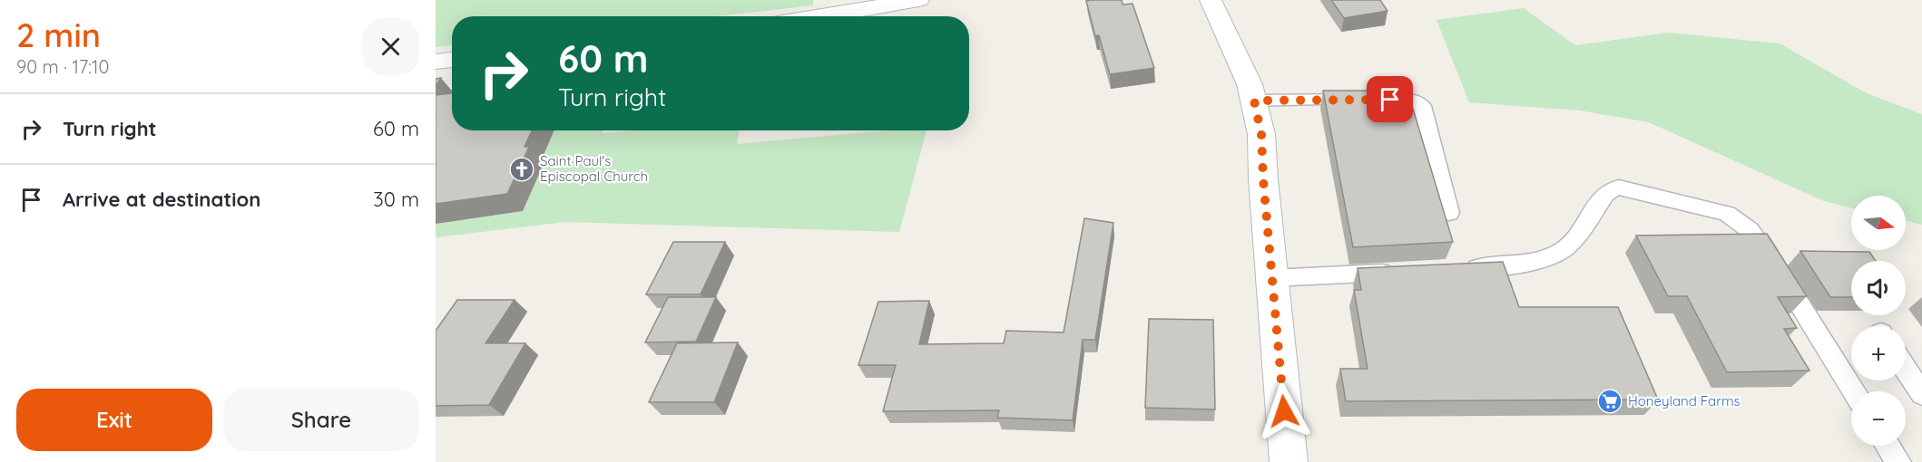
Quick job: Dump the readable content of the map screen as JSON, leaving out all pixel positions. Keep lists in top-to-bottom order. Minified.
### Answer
{"places":{"church":["Saint Paul's Episcopal Church"],"supermarket":["Honeyland Farms"]},"north":"right","page":{"heading":["2 min","90 m · 17:10"],"turn":["60 m","Turn right"],"list":[{"name":"Turn right","value":"60 m"},{"name":"Arrive at destination","value":"30 m"}],"map_buttons":["+","−"],"buttons":["Exit","Share"]}}
